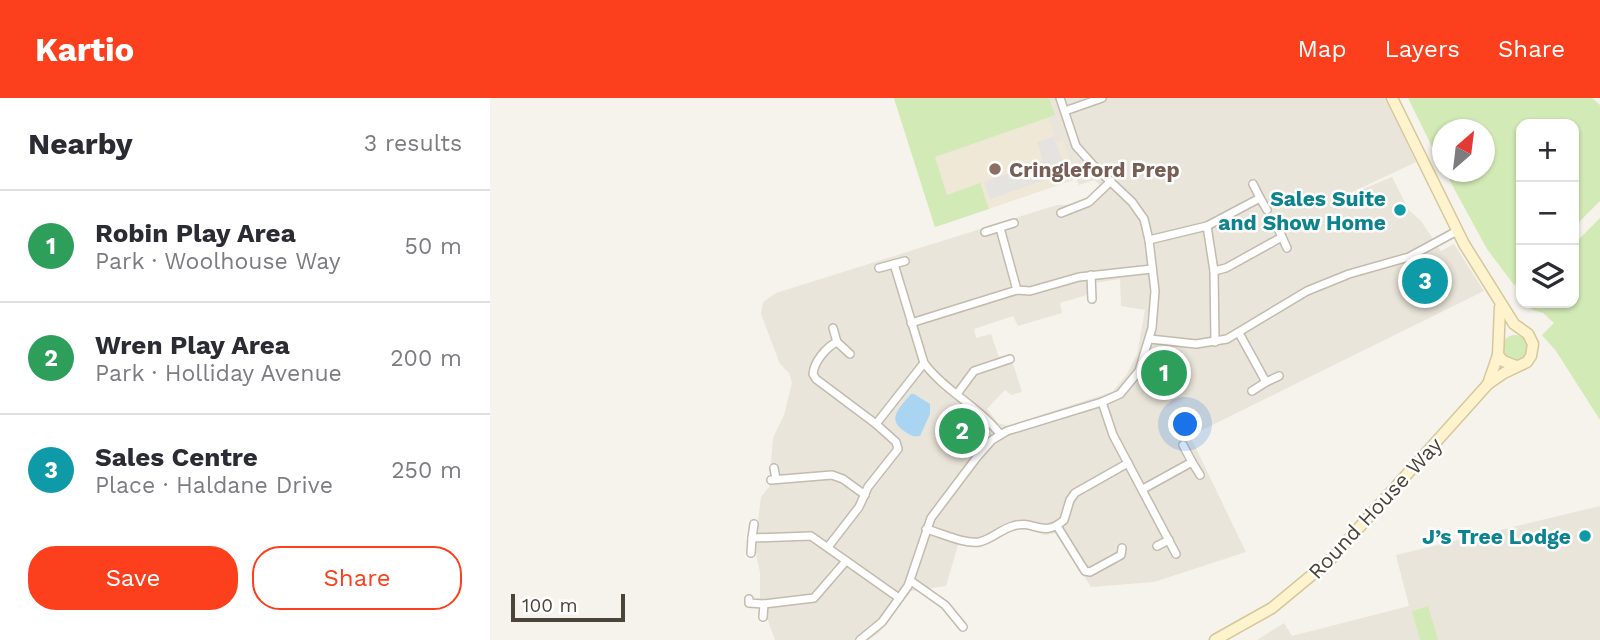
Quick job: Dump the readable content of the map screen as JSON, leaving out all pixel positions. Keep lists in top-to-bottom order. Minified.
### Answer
{"streets":{"street":["Round House Way"]},"places":["Cringleford Prep","Sales Suite and Show Home","J’s Tree Lodge"],"scale_bar":"100 m","north":"top right","page":{"header":"Kartio","nav":["Map","Layers","Share"],"heading":["Nearby","3 results"],"map_buttons":["+","−"],"list":[{"mark":"1","name":"Robin Play Area","note":"Park · Woolhouse Way","value":"50 m"},{"mark":"2","name":"Wren Play Area","note":"Park · Holliday Avenue","value":"200 m"},{"mark":"3","name":"Sales Centre","note":"Place · Haldane Drive","value":"250 m"}],"pins":["3","1","2"],"buttons":["Save","Share"],"scale":"100 m"}}
